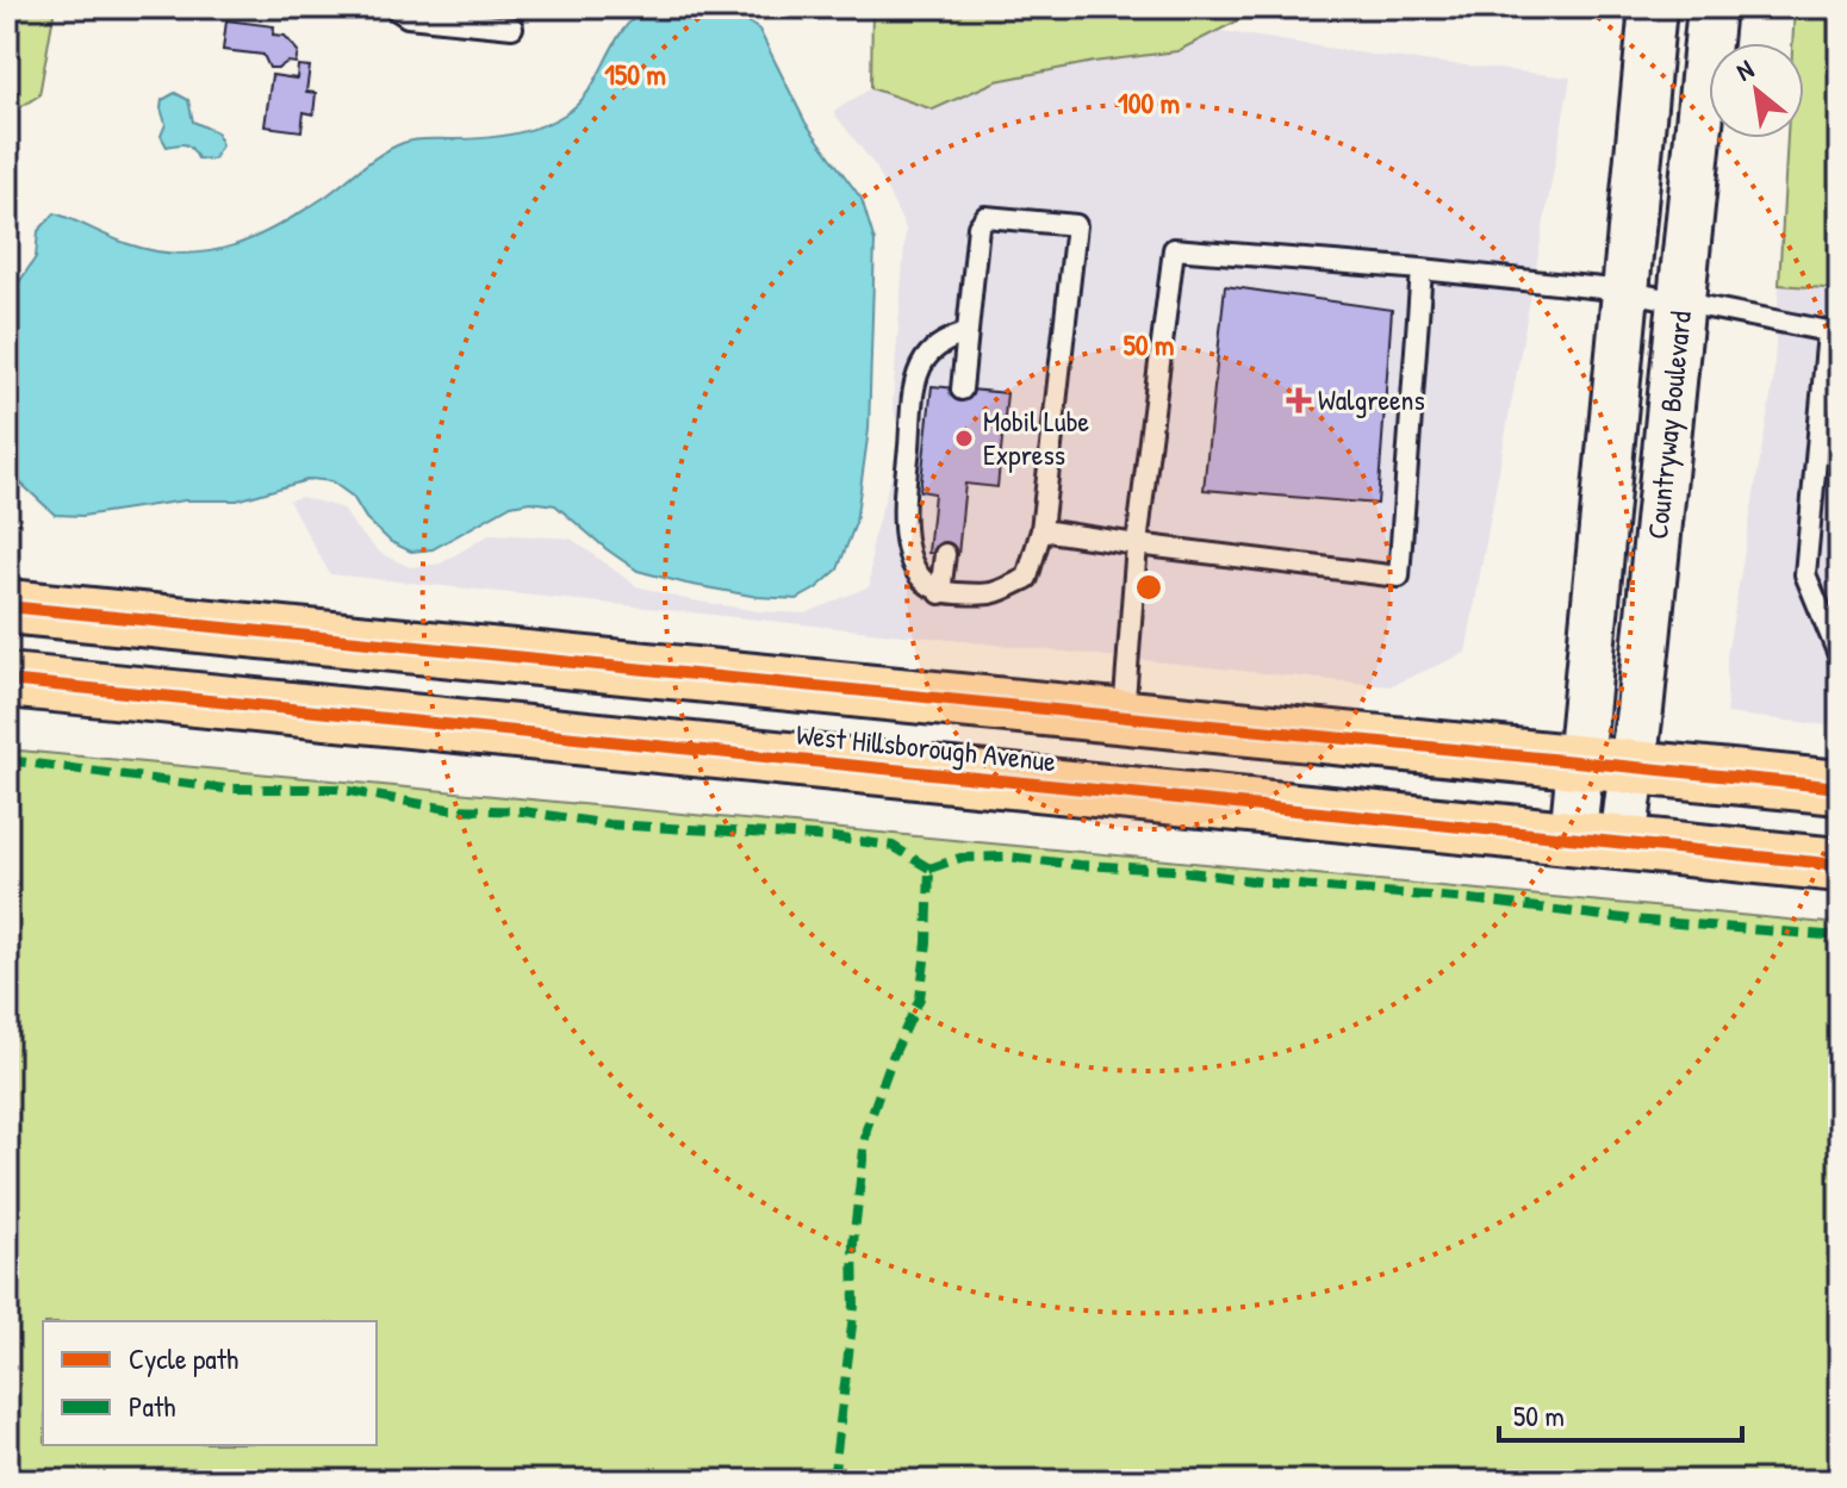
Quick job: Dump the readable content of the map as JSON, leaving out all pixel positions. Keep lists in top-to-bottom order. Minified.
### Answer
{"streets":{"main road":["West Hillsborough Avenue"],"street":["Countryway Boulevard"]},"crossings":[["Countryway Boulevard","West Hillsborough Avenue"]],"places":{"health":["Walgreens"],"other":["Mobil Lube Express"]},"legend":["Cycle path","Path"],"scale_bar":"50 m","north":"top left","rings":["150 m","100 m","50 m"]}
